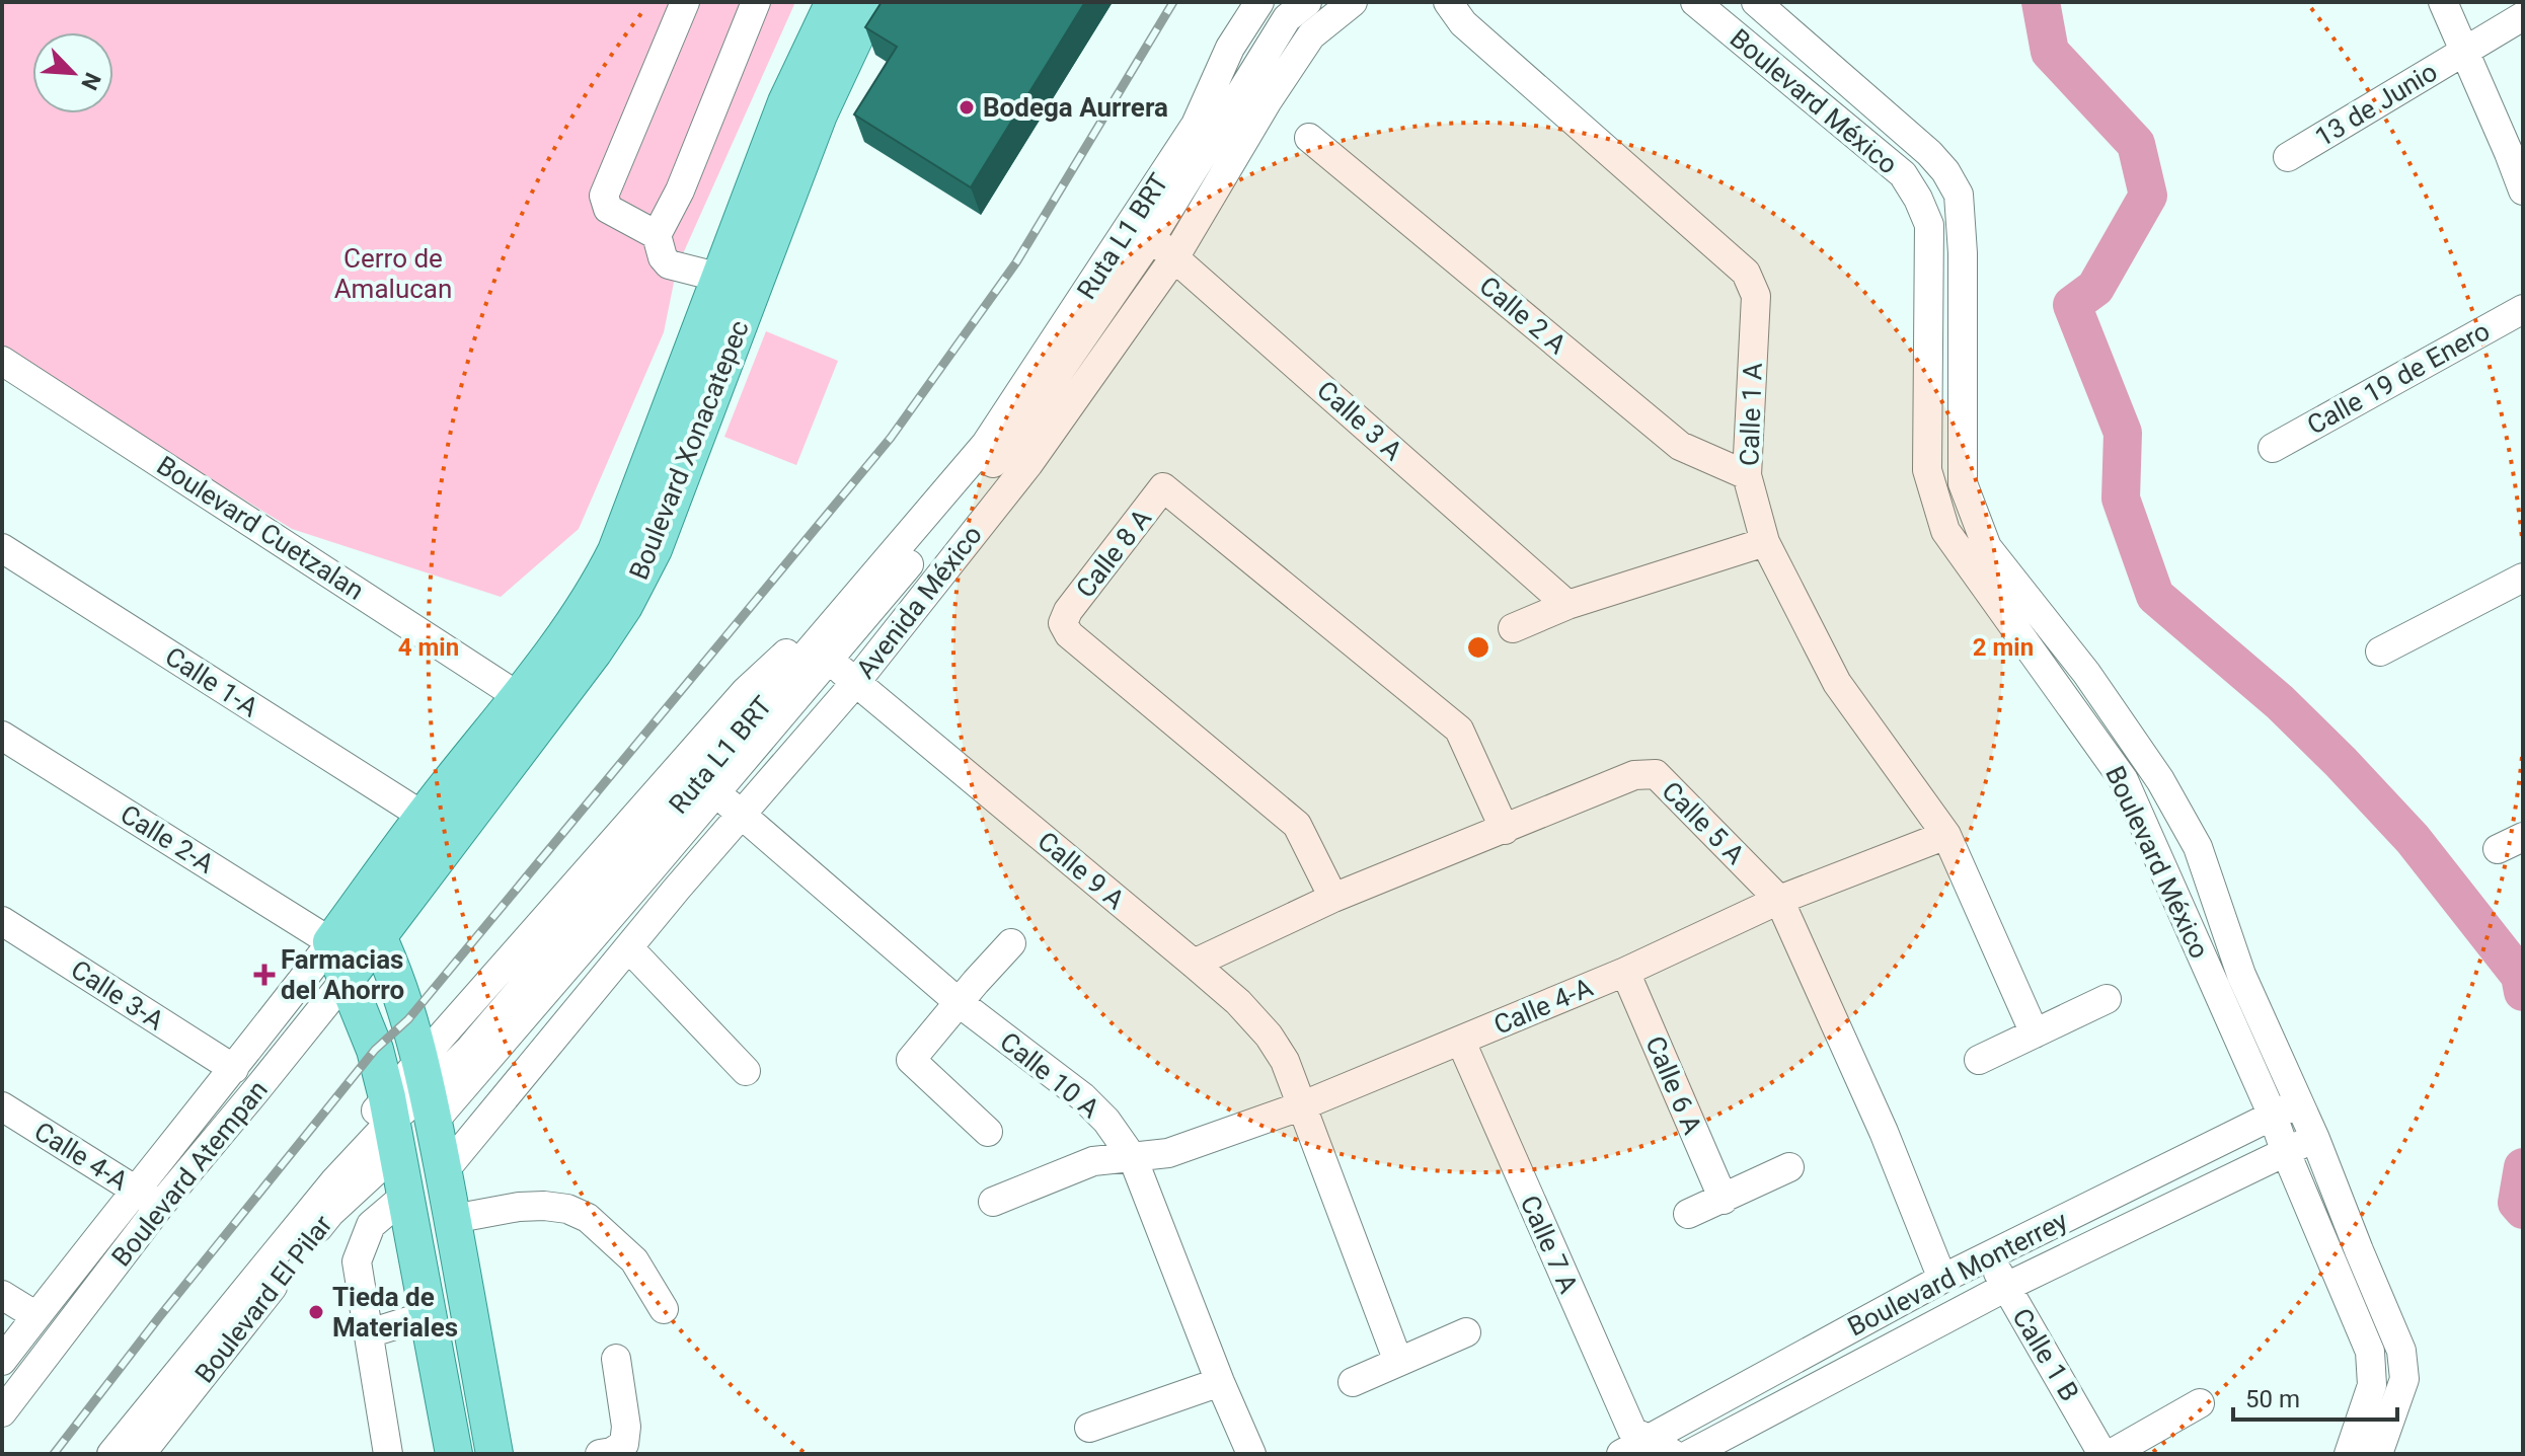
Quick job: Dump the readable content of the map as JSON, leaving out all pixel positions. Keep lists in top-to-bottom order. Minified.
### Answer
{"streets":{"main road":["Boulevard Xonacatepec","Boulevard Atempan"],"street":["Boulevard México","13 de Junio","Ruta L1 BRT","Calle 2 A","Calle 19 de Enero","Calle 1 A","Calle 3 A","Boulevard Cuetzalan","Calle 8 A","Avenida México","Calle 1-A","Calle 5 A","Calle 2-A","Calle 9 A","Calle 3-A","Calle 4-A","Calle 10 A","Calle 6 A","Calle 7 A","Boulevard Monterrey","Boulevard El Pilar","Calle 1 B"]},"crossings":[["Boulevard México","Boulevard Monterrey"],["Ruta L1 BRT","Avenida México"],["Ruta L1 BRT","Boulevard El Pilar"],["Calle 2 A","Calle 1 A"],["Calle 1 A","Calle 4-A"],["Calle 3 A","Avenida México"],["Boulevard Xonacatepec","Boulevard Cuetzalan"],["Boulevard Xonacatepec","Calle 1-A"],["Boulevard Xonacatepec","Boulevard Atempan"],["Calle 8 A","Calle 5 A"],["Avenida México","Calle 9 A"],["Avenida México","Calle 10 A"],["Calle 5 A","Calle 9 A"],["Calle 5 A","Calle 4-A"],["Calle 5 A","Boulevard Monterrey"],["Calle 2-A","Boulevard Atempan"],["Calle 9 A","Calle 4-A"],["Calle 3-A","Boulevard Atempan"],["Calle 4-A","Calle 10 A"],["Calle 4-A","Calle 6 A"],["Calle 4-A","Boulevard Atempan"],["Calle 4-A","Calle 7 A"],["Calle 7 A","Boulevard Monterrey"],["Boulevard Monterrey","Calle 1 B"]],"parks":["Cerro de Amalucan"],"places":{"other":["Bodega Aurrera","Tieda de Materiales"],"health":["Farmacias del Ahorro"]},"scale_bar":"50 m","north":"bottom right","rings":["2 min","4 min"]}
